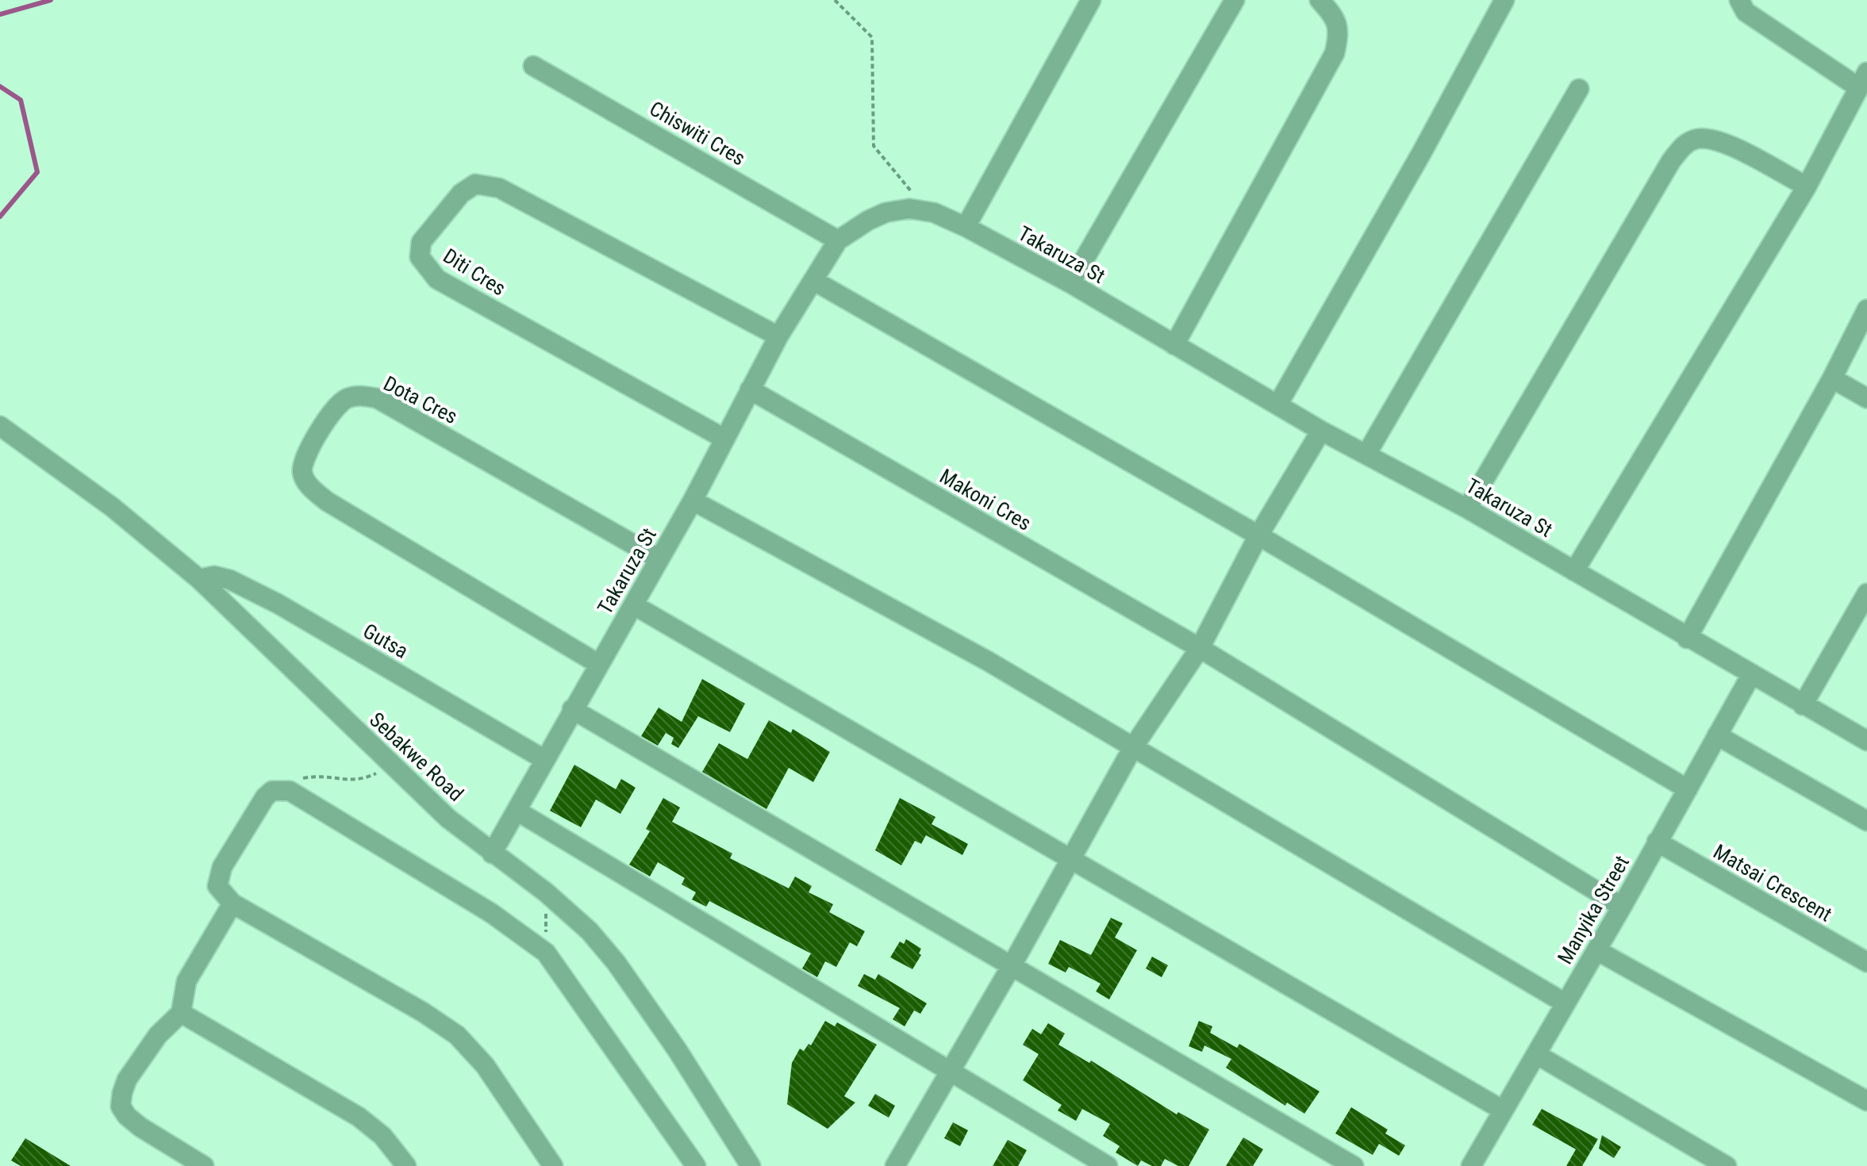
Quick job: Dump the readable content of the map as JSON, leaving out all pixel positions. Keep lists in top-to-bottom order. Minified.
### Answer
{"streets":{"street":["Chiswiti Cres","Takaruza St","Diti Cres","Dota Cres","Makoni Cres","Gutsa","Sebakwe Road","Matsai Crescent","Manyika Street"]},"crossings":[["Chiswiti Cres","Takaruza St"],["Takaruza St","Diti Cres"],["Takaruza St","Dota Cres"],["Takaruza St","Makoni Cres"],["Takaruza St","Gutsa"],["Takaruza St","Sebakwe Road"],["Takaruza St","Manyika Street"],["Makoni Cres","Manyika Street"],["Gutsa","Sebakwe Road"],["Matsai Crescent","Manyika Street"]]}
